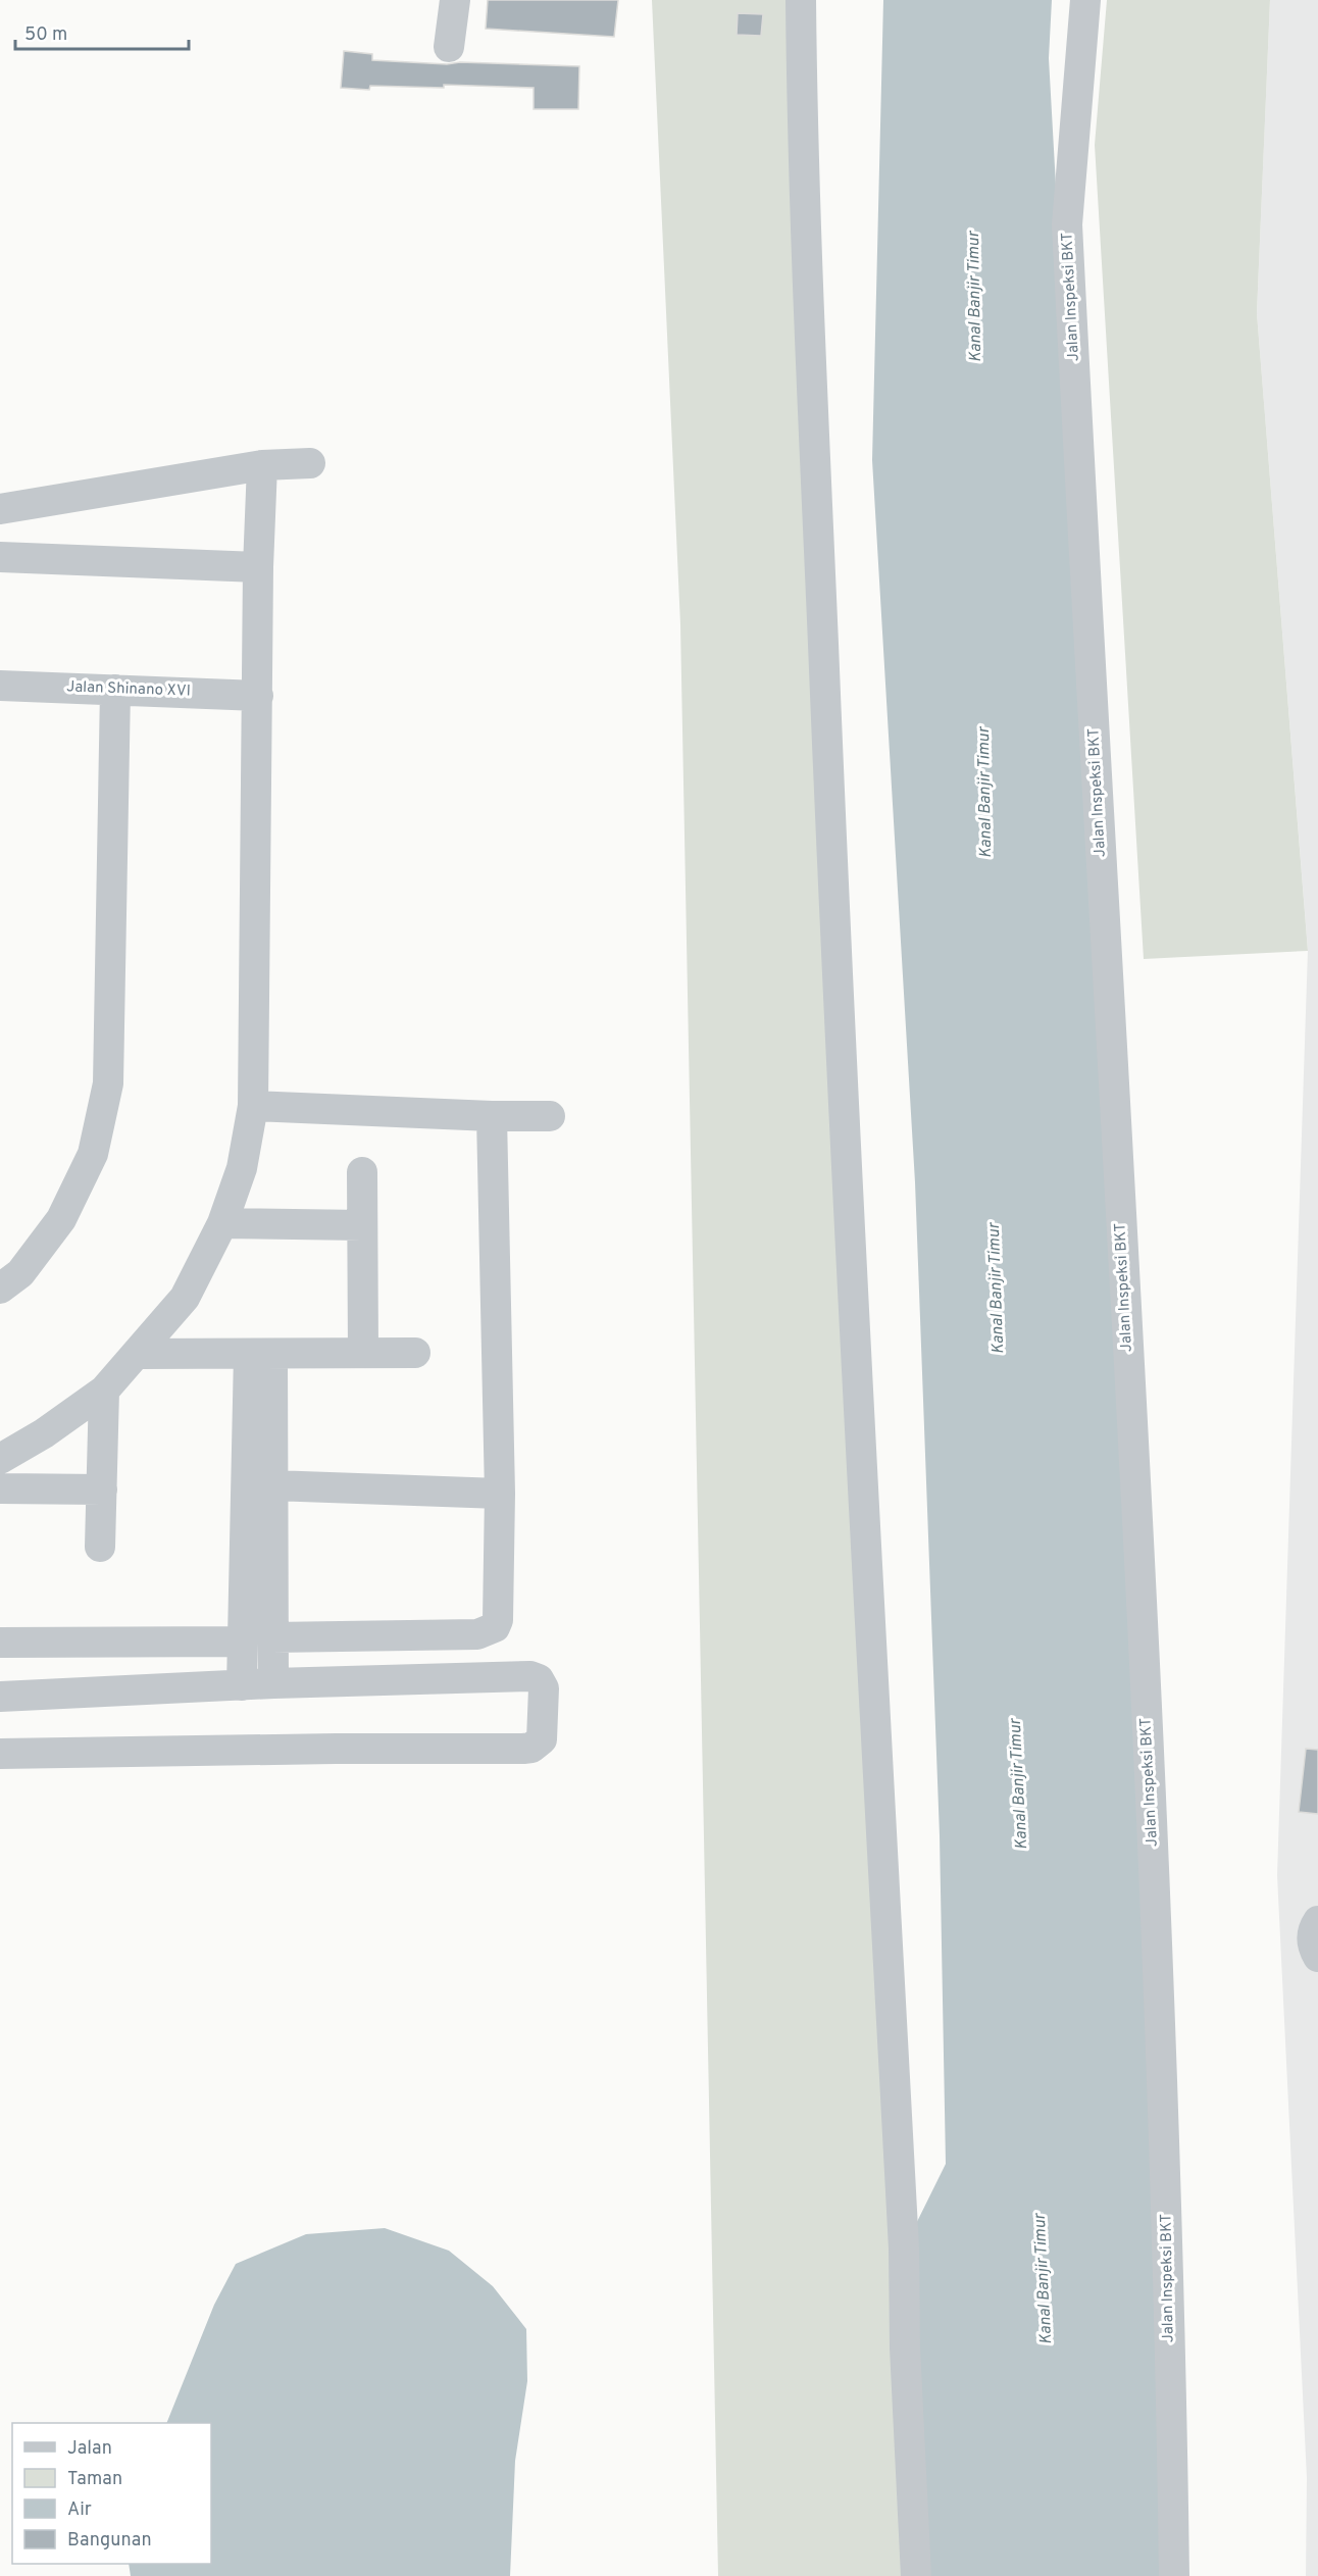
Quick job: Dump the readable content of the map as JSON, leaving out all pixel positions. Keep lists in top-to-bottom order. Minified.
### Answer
{"streets":{"street":["Jalan Inspeksi BKT","Jalan Shinano XVI"]},"water":["Kanal Banjir Timur"],"legend":["Jalan","Taman","Air","Bangunan"],"scale_bar":"50 m"}
